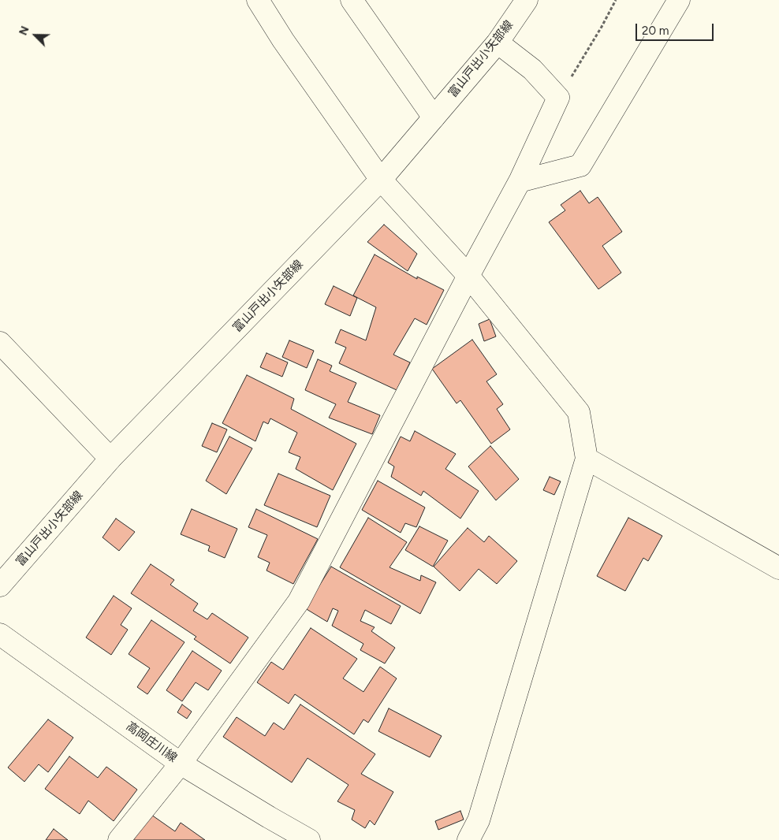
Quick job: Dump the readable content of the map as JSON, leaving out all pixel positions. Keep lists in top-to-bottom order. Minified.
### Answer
{"streets":{"street":["富山戸出小矢部線","高岡庄川線"]},"scale_bar":"20 m","north":"top left"}
